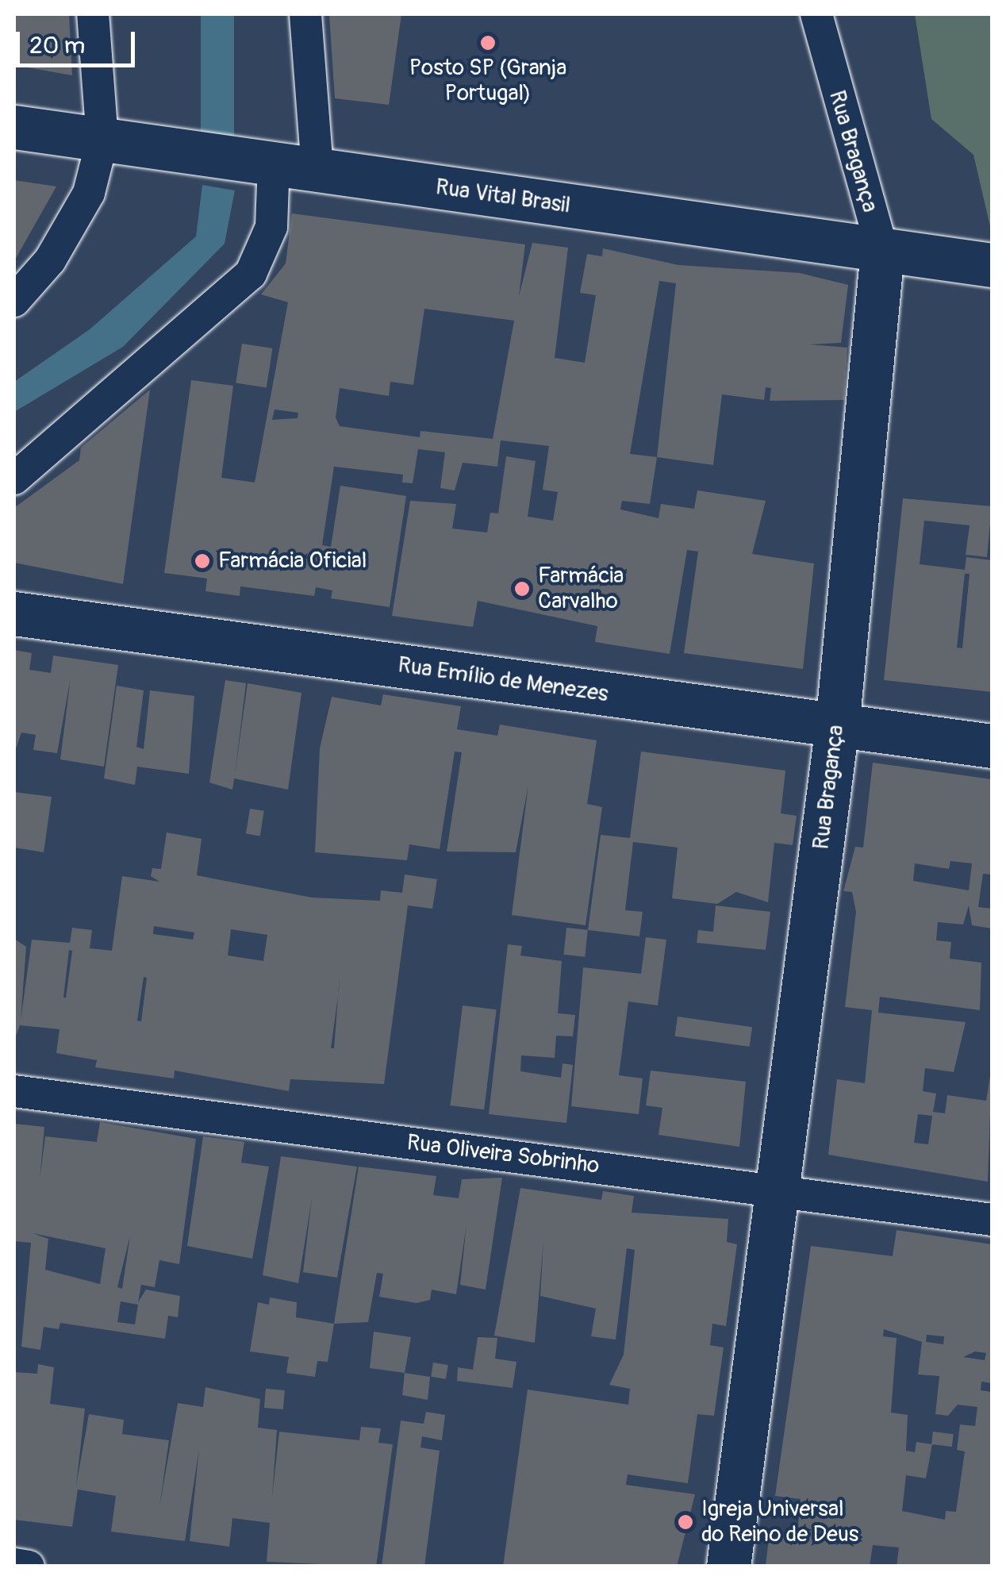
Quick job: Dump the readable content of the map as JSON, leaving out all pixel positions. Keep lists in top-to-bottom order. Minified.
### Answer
{"streets":{"street":["Rua Bragança","Rua Vital Brasil","Rua Emílio de Menezes","Rua Oliveira Sobrinho"]},"crossings":[["Rua Bragança","Rua Vital Brasil"],["Rua Bragança","Rua Emílio de Menezes"],["Rua Bragança","Rua Oliveira Sobrinho"]],"places":["Posto SP (Granja Portugal)","Farmácia Oficial","Farmácia Carvalho","Igreja Universal do Reino de Deus"],"scale_bar":"20 m"}
